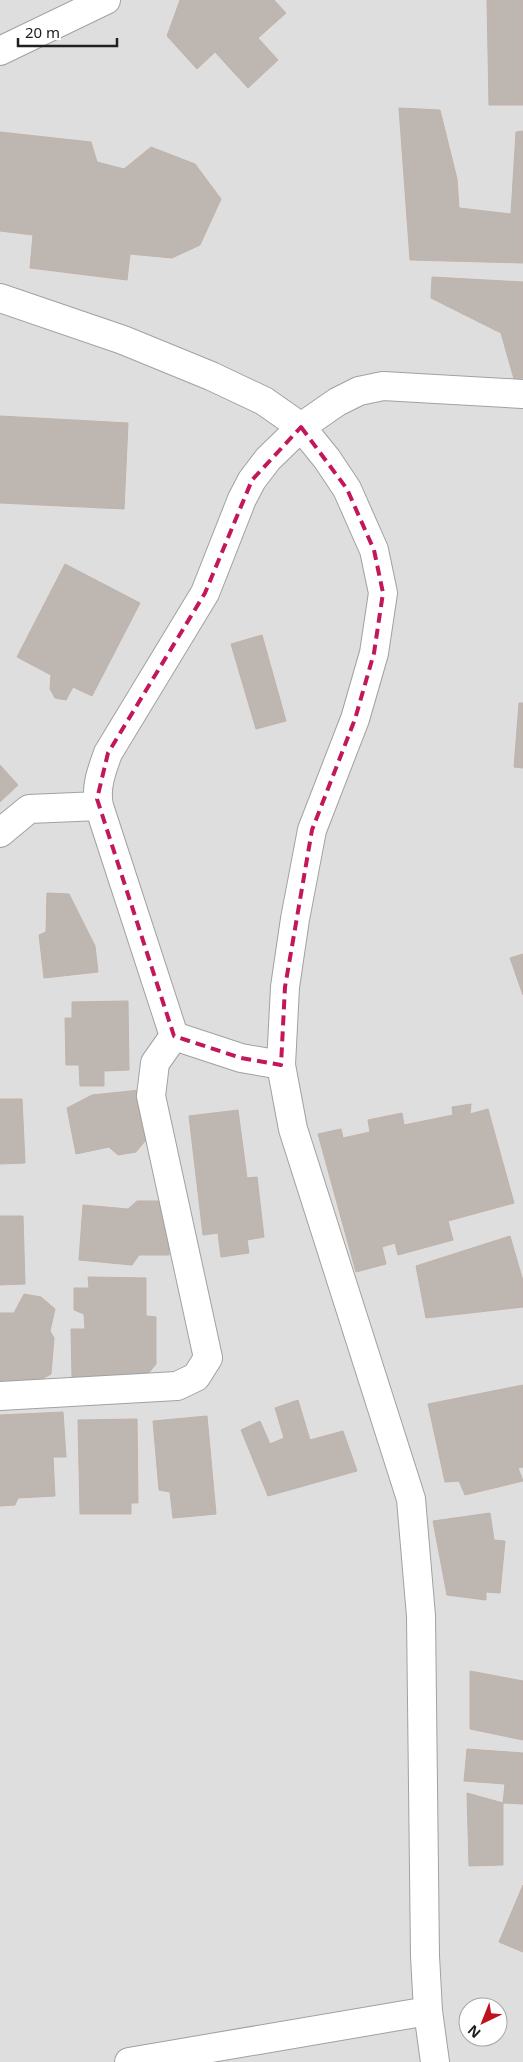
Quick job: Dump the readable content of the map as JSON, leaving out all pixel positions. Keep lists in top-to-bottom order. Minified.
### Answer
{"scale_bar":"20 m","north":"bottom left"}
